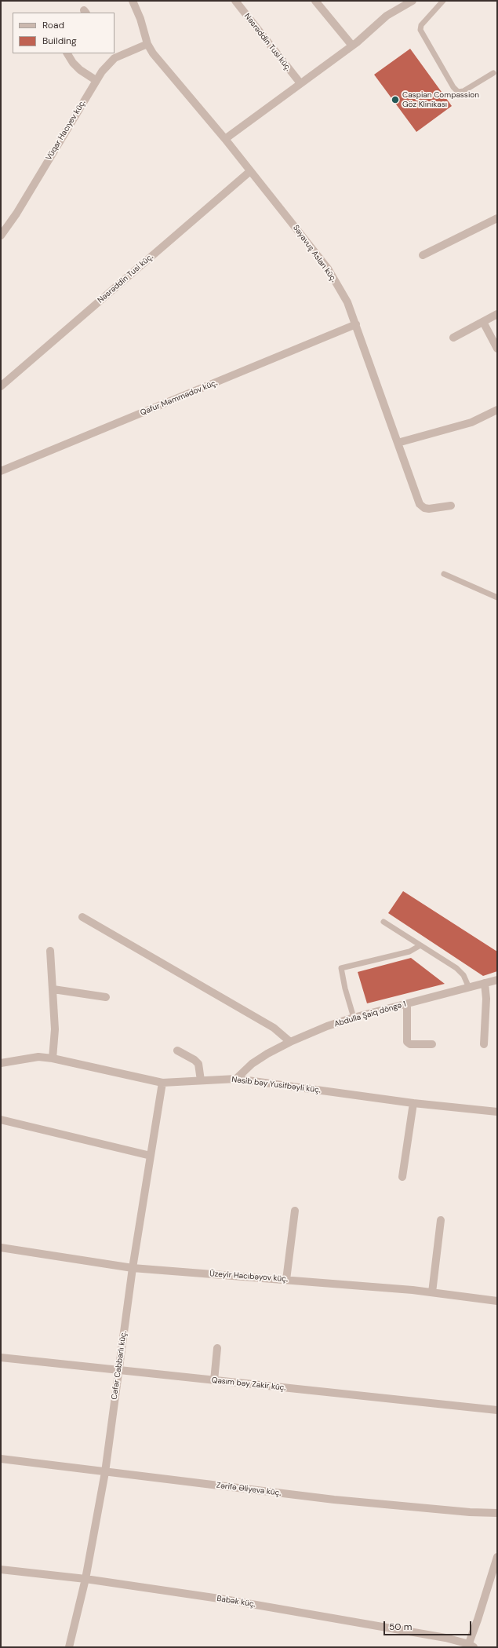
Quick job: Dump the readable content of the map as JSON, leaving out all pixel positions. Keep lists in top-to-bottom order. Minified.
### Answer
{"streets":{"street":["Nəsrəddin Tusi küç.","Vüqar Hacıyev küç.","Səyavuş Aslan küç.","Qafur Məmmədov küç.","Abdulla Şaiq döngə 1","Nəsib bəy Yusifbəyli küç.","Üzeyir Hacıbəyov küç.","Cəfər Cabbarlı küç.","Qasım bəy Zakir küç.","Zərifə Əliyeva küç.","Babək küç."]},"crossings":[["Nəsrəddin Tusi küç.","Səyavuş Aslan küç."],["Vüqar Hacıyev küç.","Səyavuş Aslan küç."],["Səyavuş Aslan küç.","Qafur Məmmədov küç."],["Abdulla Şaiq döngə 1","Nəsib bəy Yusifbəyli küç."],["Nəsib bəy Yusifbəyli küç.","Cəfər Cabbarlı küç."],["Üzeyir Hacıbəyov küç.","Cəfər Cabbarlı küç."],["Cəfər Cabbarlı küç.","Qasım bəy Zakir küç."],["Cəfər Cabbarlı küç.","Zərifə Əliyeva küç."],["Cəfər Cabbarlı küç.","Babək küç."]],"places":["Caspian Compassion Göz Klinikası"],"legend":["Road","Building"],"scale_bar":"50 m"}
